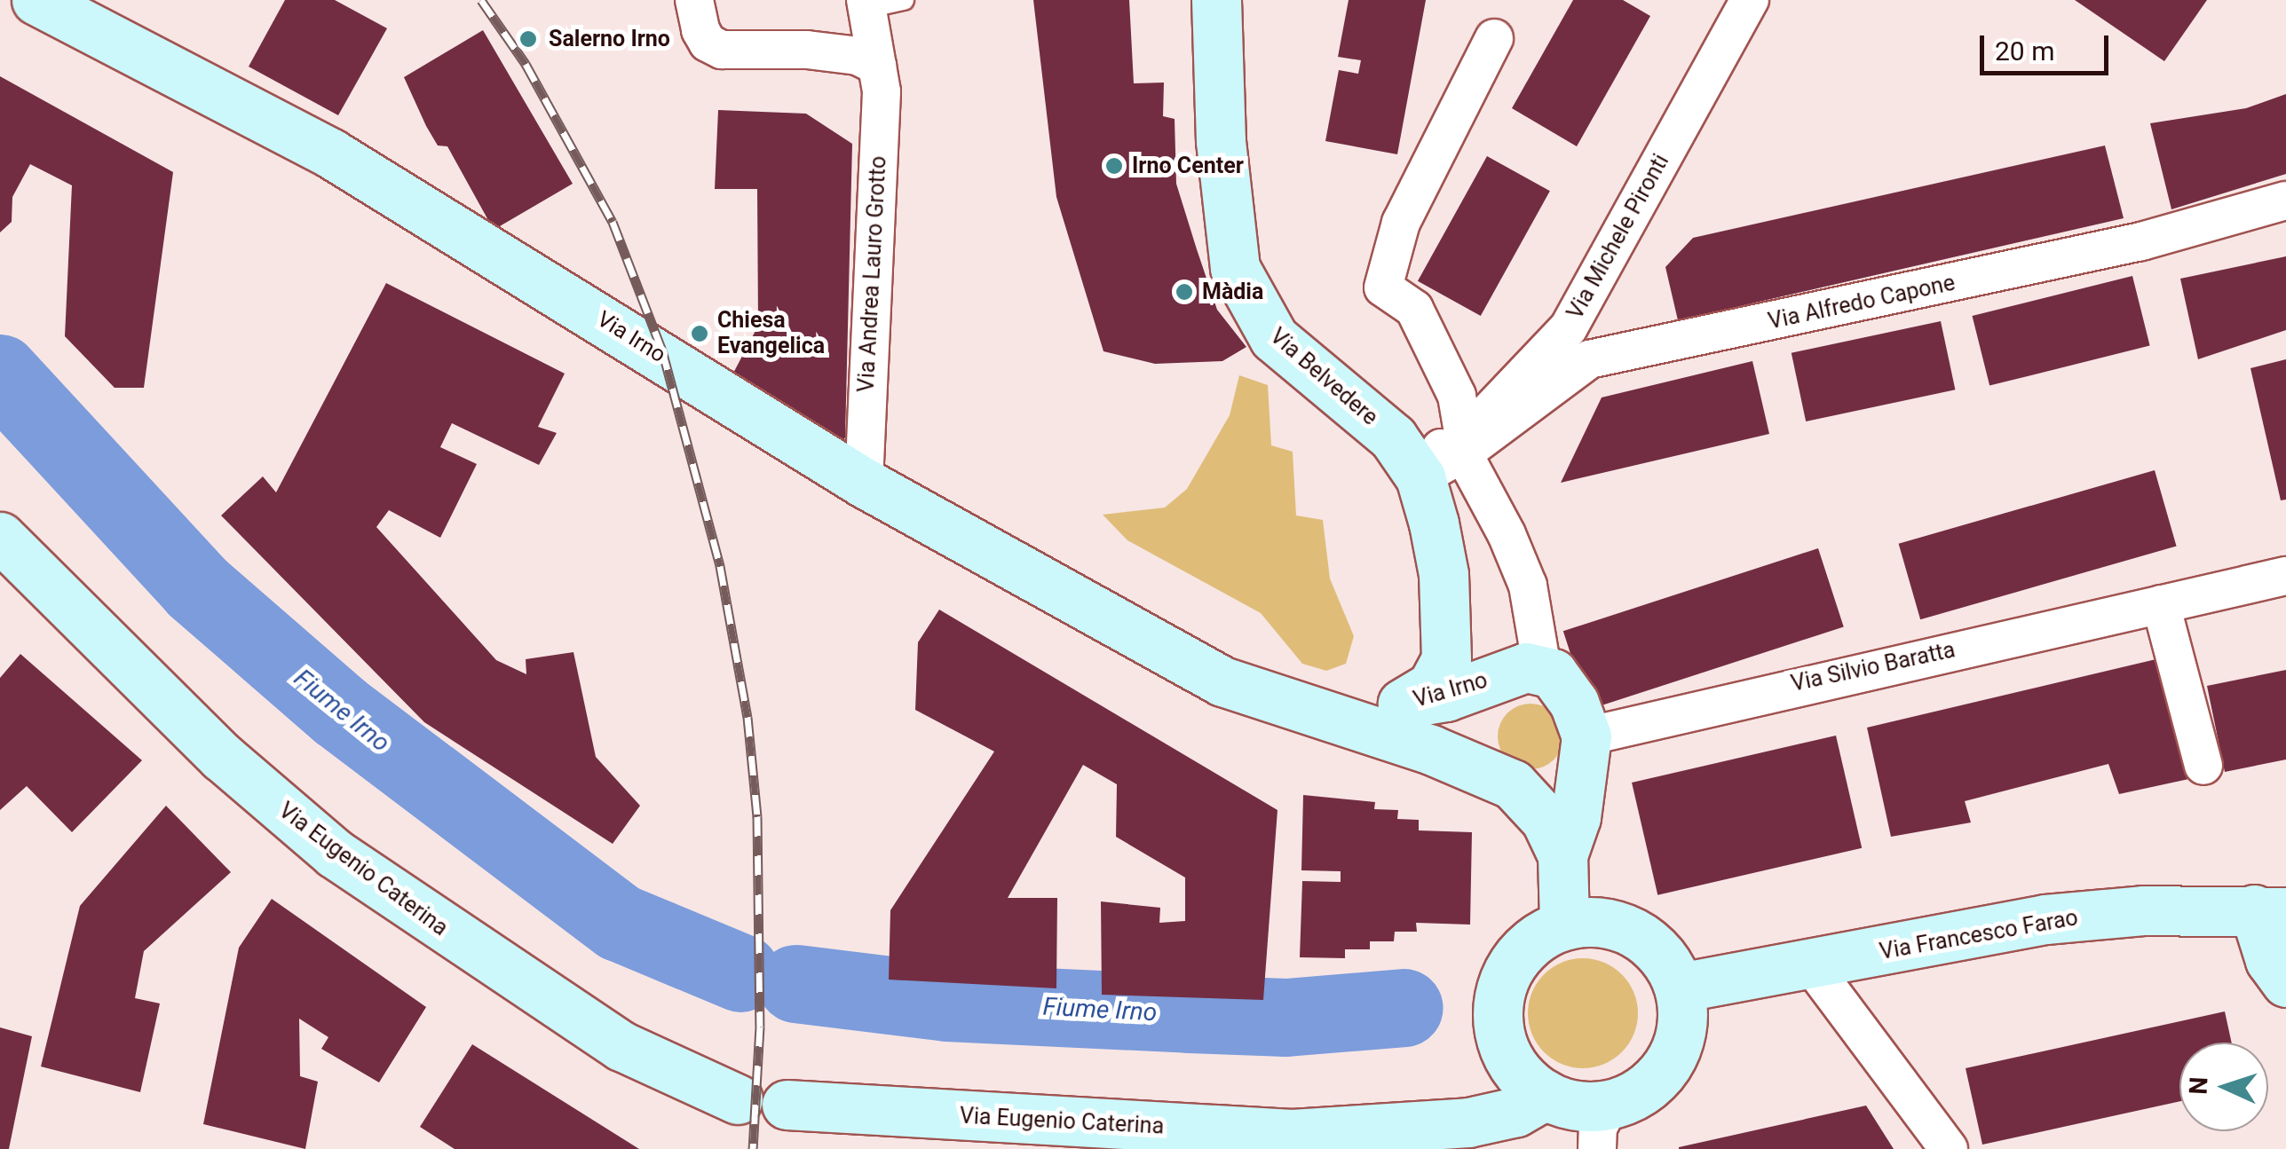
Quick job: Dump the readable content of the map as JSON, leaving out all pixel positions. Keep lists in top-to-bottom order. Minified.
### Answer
{"streets":{"main road":["Via Irno","Via Belvedere","Via Eugenio Caterina","Via Francesco Farao"],"street":["Via Michele Pironti","Via Andrea Lauro Grotto","Via Alfredo Capone","Via Silvio Baratta"]},"crossings":[["Via Michele Pironti","Via Alfredo Capone"],["Via Michele Pironti","Via Belvedere"],["Via Andrea Lauro Grotto","Via Irno"],["Via Alfredo Capone","Via Belvedere"],["Via Irno","Via Belvedere"],["Via Eugenio Caterina","Via Francesco Farao"]],"water":["Fiume Irno"],"places":["Salerno Irno","Irno Center","Màdia","Chiesa Evangelica"],"scale_bar":"20 m","north":"left"}
